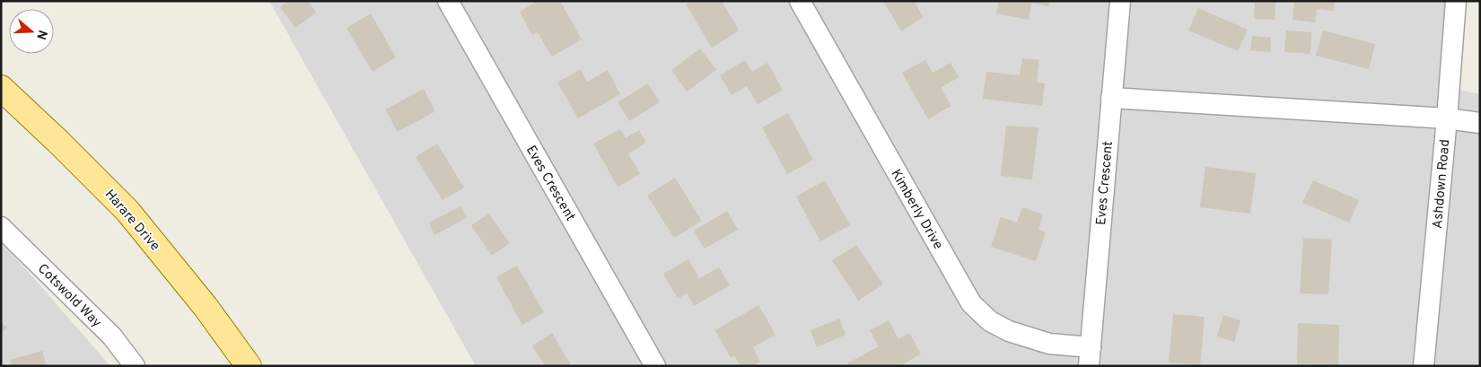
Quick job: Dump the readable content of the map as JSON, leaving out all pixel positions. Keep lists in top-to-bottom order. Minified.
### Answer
{"streets":{"main road":["Harare Drive"],"street":["Eves Crescent","Ashdown Road","Kimberly Drive","Cotswold Way"]},"crossings":[["Eves Crescent","Kimberly Drive"]],"north":"right"}
